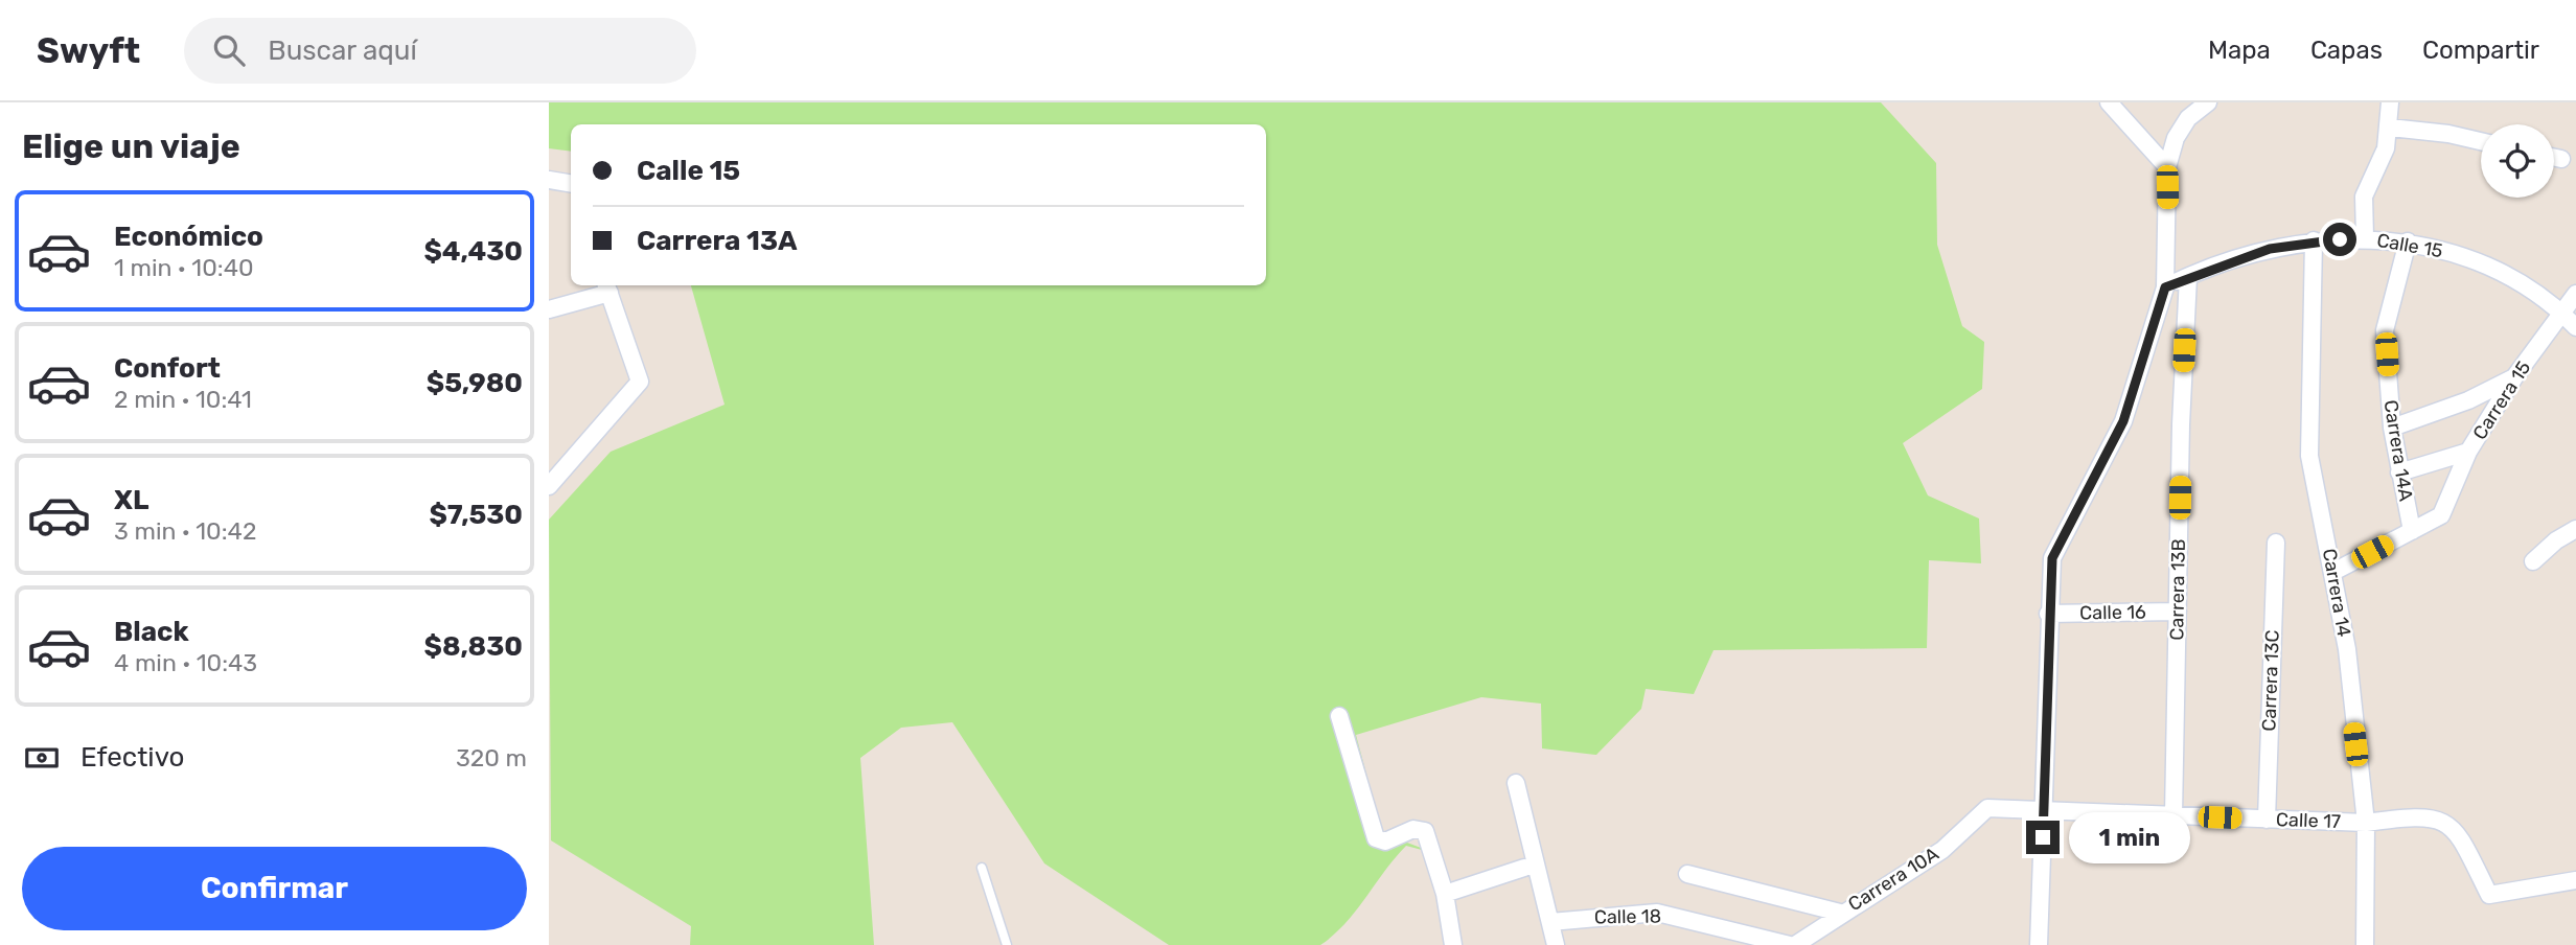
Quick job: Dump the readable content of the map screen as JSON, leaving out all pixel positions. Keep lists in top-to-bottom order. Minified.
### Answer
{"streets":{"street":["Calle 15","Carrera 15","Carrera 14A","Carrera 13B","Carrera 14","Calle 16","Carrera 13C","Calle 17","Carrera 10A","Calle 18"]},"crossings":[["Calle 15","Carrera 15"],["Calle 15","Carrera 14A"],["Calle 15","Carrera 13B"],["Calle 15","Carrera 14"],["Carrera 15","Carrera 14A"],["Carrera 13B","Calle 16"],["Carrera 13B","Calle 17"],["Carrera 14","Calle 17"],["Carrera 13C","Calle 17"],["Calle 17","Carrera 10A"],["Carrera 10A","Calle 18"]],"page":{"header":"Swyft","search":"Buscar aquí","nav":["Mapa","Capas","Compartir"],"heading":"Elige un viaje","banner":["Calle 15","Carrera 13A"],"list":[{"name":"Económico","note":"1 min · 10:40","value":"$4,430"},{"name":"Confort","note":"2 min · 10:41","value":"$5,980"},{"name":"XL","note":"3 min · 10:42","value":"$7,530"},{"name":"Black","note":"4 min · 10:43","value":"$8,830"}],"pay":["Efectivo","320 m"],"bubble":"1 min","buttons":"Confirmar"}}
